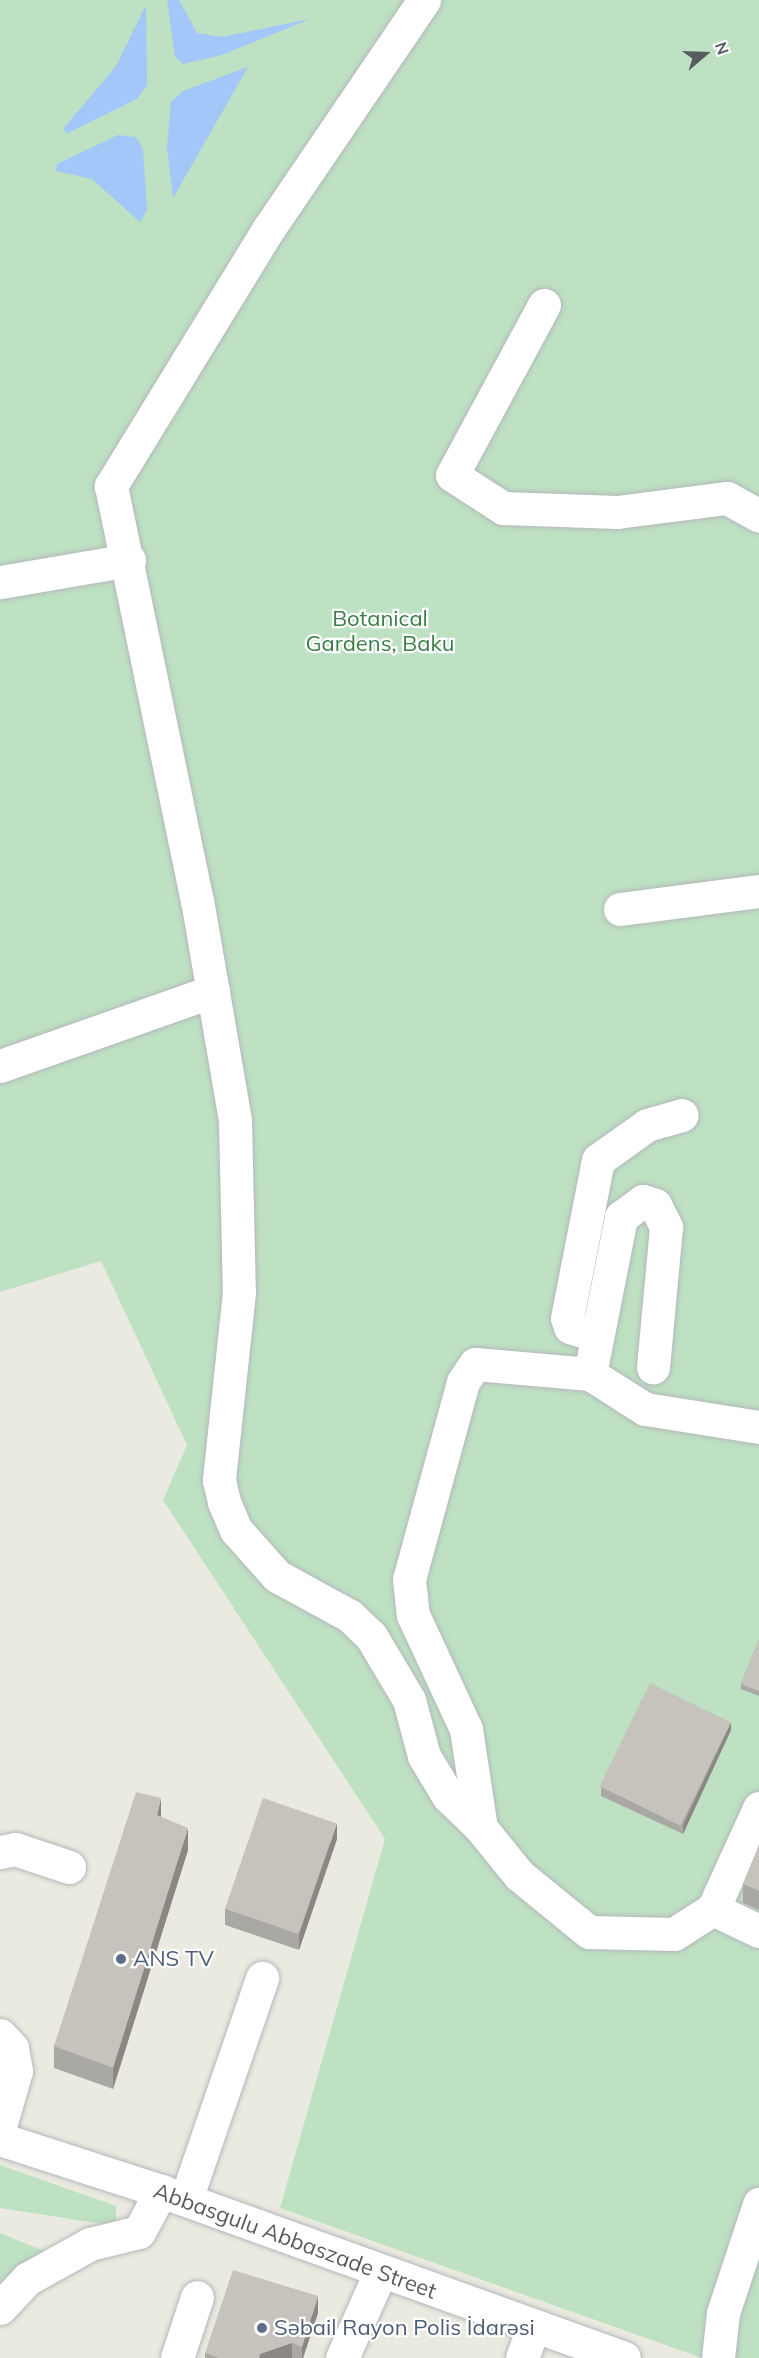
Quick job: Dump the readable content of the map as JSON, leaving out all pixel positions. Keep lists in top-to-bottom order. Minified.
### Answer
{"streets":{"street":["Abbasgulu Abbaszade Street"]},"parks":["Botanical Gardens, Baku"],"places":["ANS TV","Səbail Rayon Polis İdarəsi"],"north":"right"}
